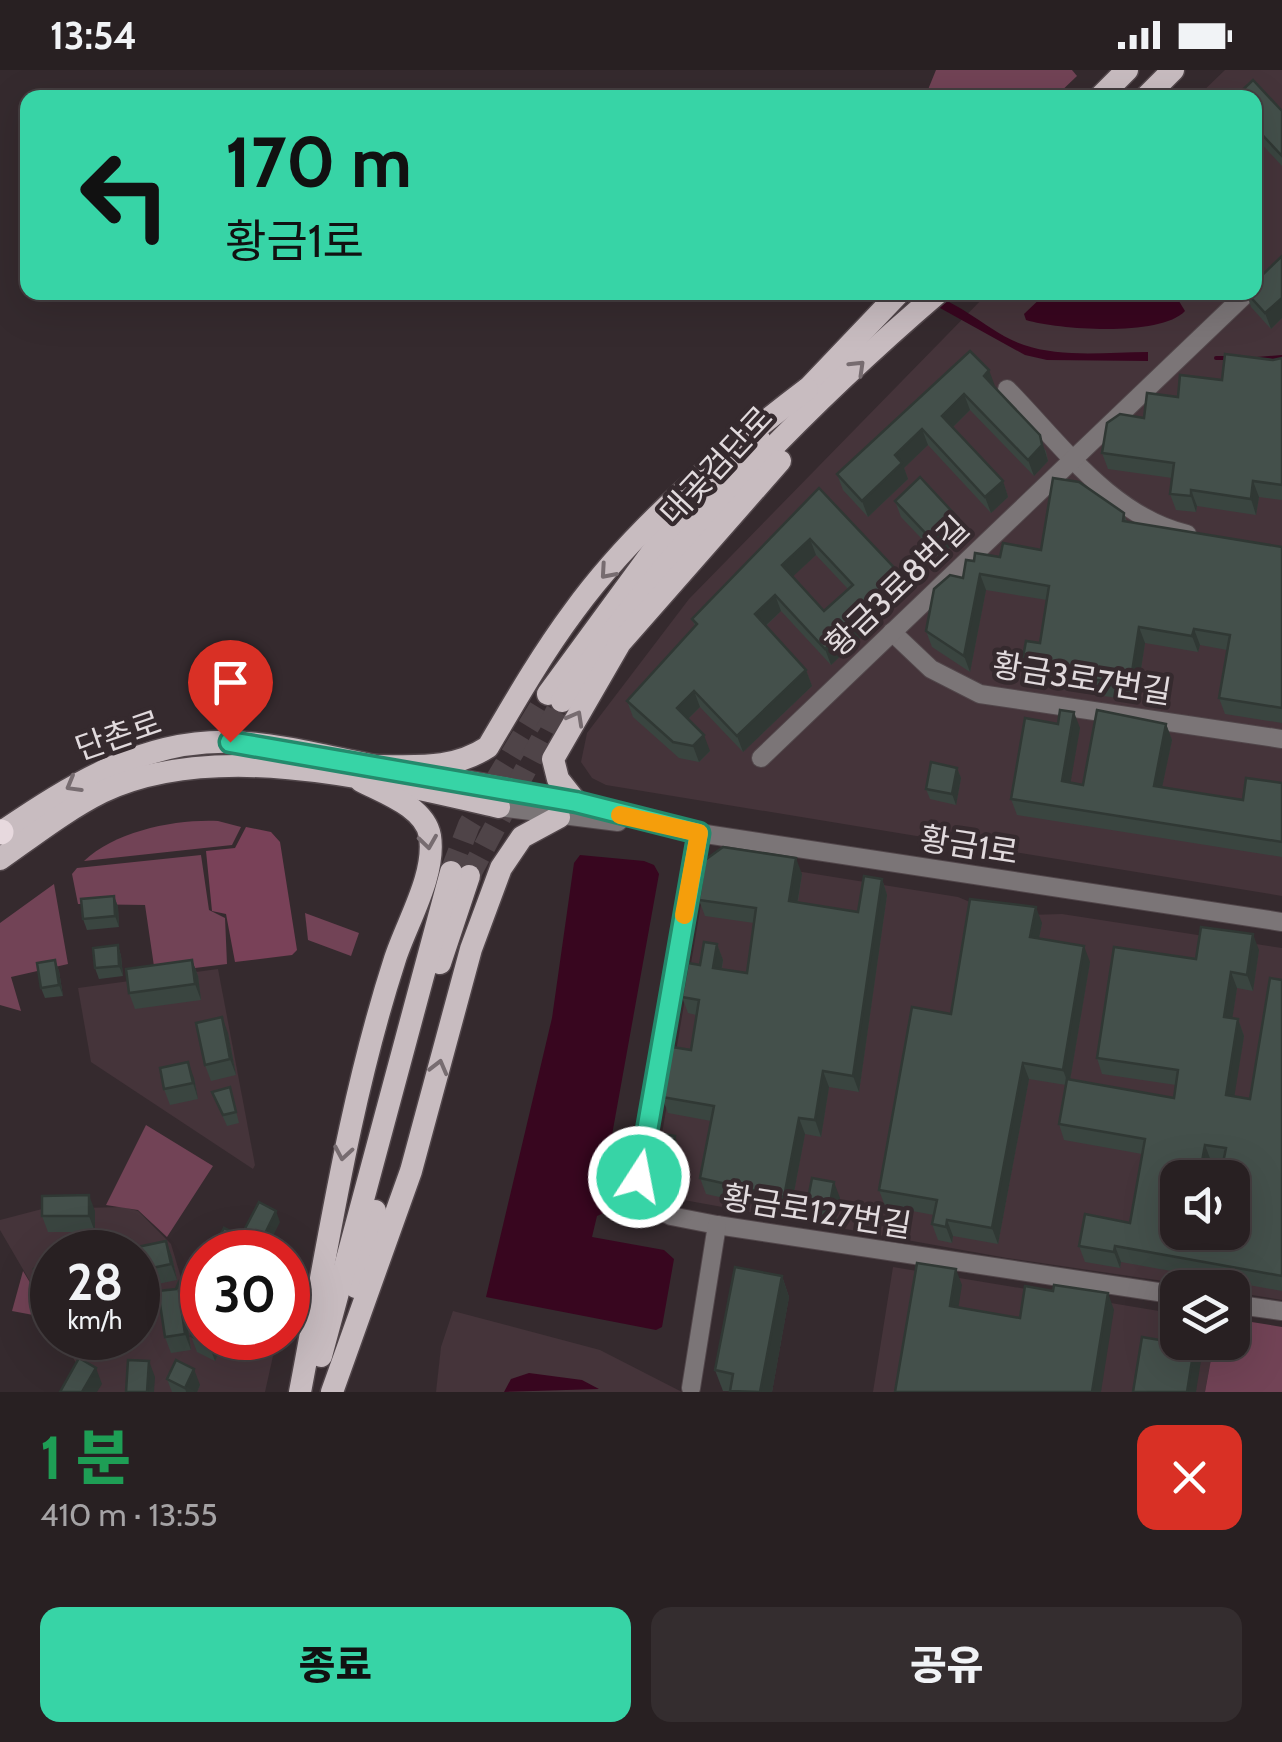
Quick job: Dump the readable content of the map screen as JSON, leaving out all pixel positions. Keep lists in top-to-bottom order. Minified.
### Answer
{"streets":{"main road":["대곶검단로","단촌로"],"street":["황금3로8번길","황금3로7번길","황금1로","황금로127번길"]},"crossings":[["황금3로8번길","황금3로7번길"],["단촌로","황금1로"],["황금1로","황금로127번길"]],"page":{"status":"13:54","turn":["170 m","황금1로"],"speed":"28 km/h","limit":"30","heading":["1 분","410 m · 13:55"],"buttons":["종료","공유"]}}
